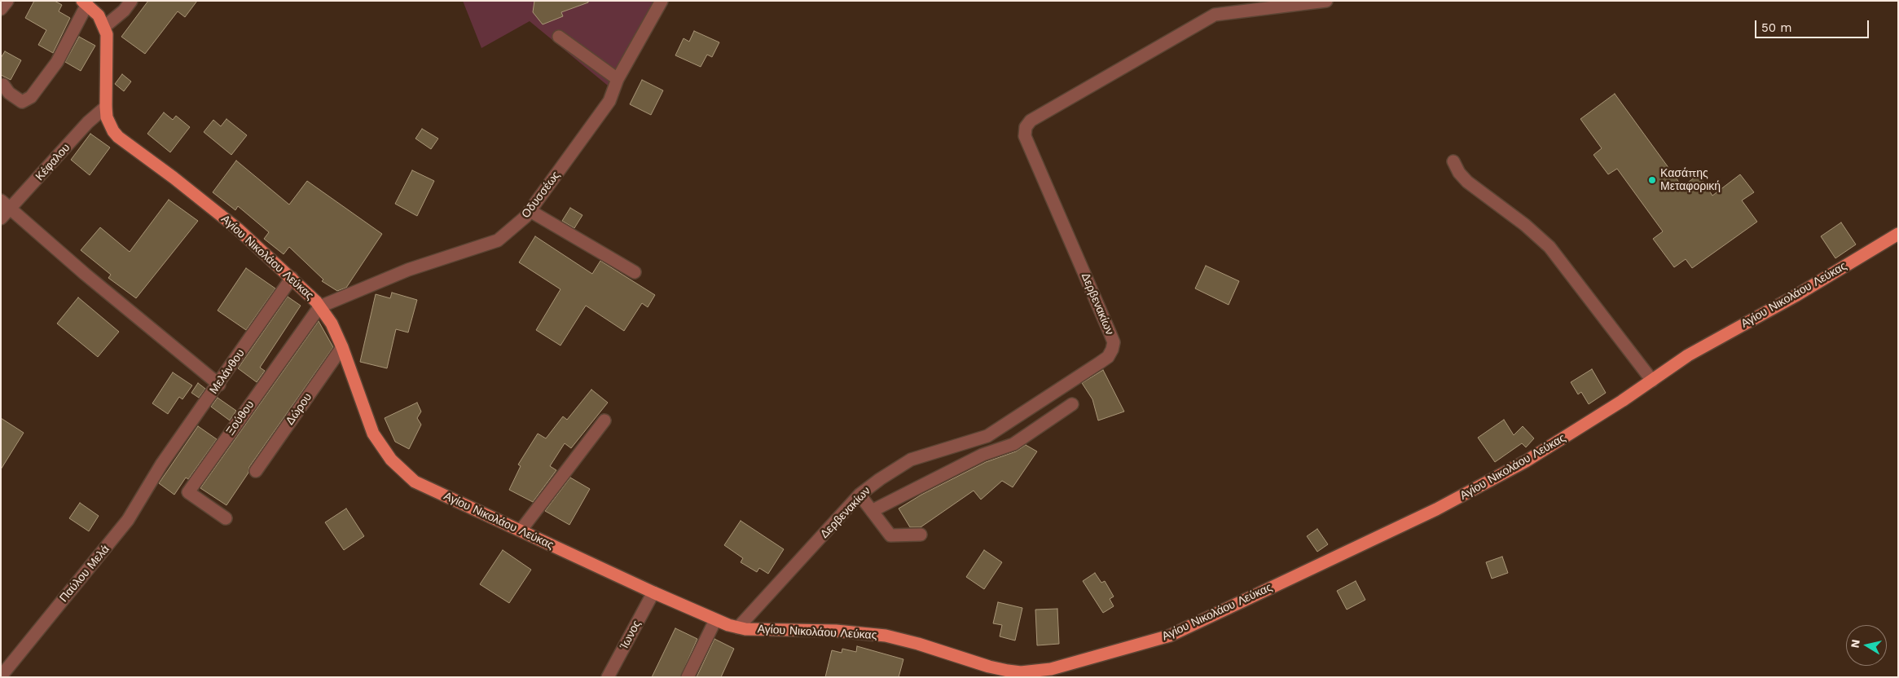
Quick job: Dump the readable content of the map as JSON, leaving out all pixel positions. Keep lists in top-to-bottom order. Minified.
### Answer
{"streets":{"main road":["Αγίου Νικολάου Λεύκας"],"street":["Κέφαλου","Οδυσσέως","Δερβενακίων","Μελάνθου","Δώρου","Ξούθου","Παύλου Μελά","Ίωνος"]},"crossings":[["Κέφαλου","Αγίου Νικολάου Λεύκας"],["Οδυσσέως","Αγίου Νικολάου Λεύκας"],["Οδυσσέως","Ξούθου"],["Αγίου Νικολάου Λεύκας","Δερβενακίων"],["Αγίου Νικολάου Λεύκας","Μελάνθου"],["Αγίου Νικολάου Λεύκας","Δώρου"],["Αγίου Νικολάου Λεύκας","Ξούθου"],["Αγίου Νικολάου Λεύκας","Ίωνος"],["Μελάνθου","Παύλου Μελά"]],"places":["Κασάπης Μεταφορική"],"scale_bar":"50 m","north":"left"}
